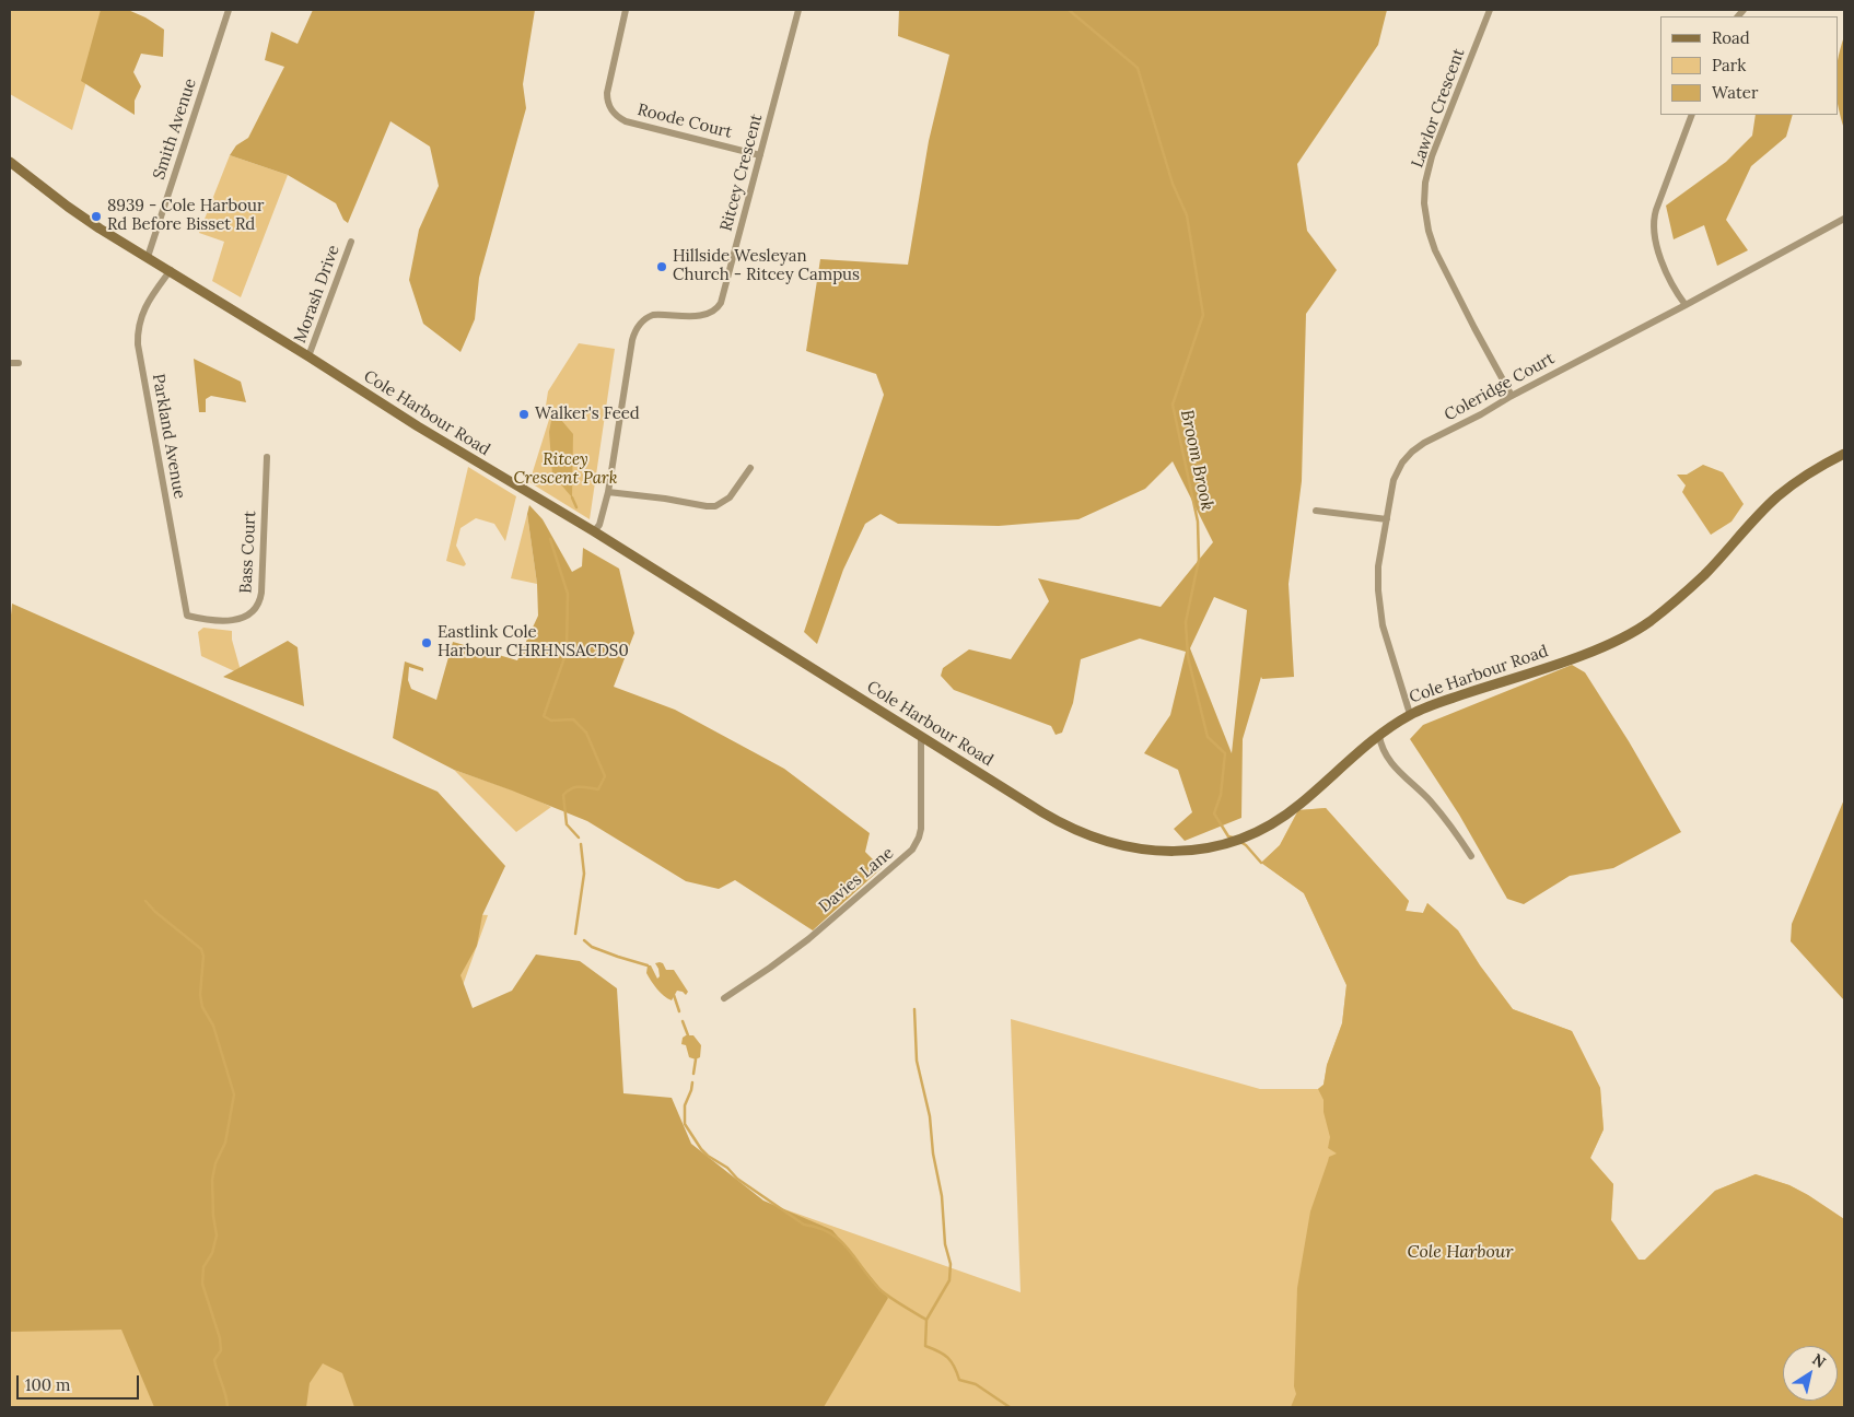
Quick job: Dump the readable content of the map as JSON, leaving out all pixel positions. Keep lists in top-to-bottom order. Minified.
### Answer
{"streets":{"main road":["Cole Harbour Road"],"street":["Lawlor Crescent","Roode Court","Smith Avenue","Ritcey Crescent","Morash Drive","Coleridge Court","Parkland Avenue","Bass Court","Davies Lane"]},"crossings":[["Lawlor Crescent","Coleridge Court"],["Roode Court","Ritcey Crescent"],["Smith Avenue","Cole Harbour Road"],["Ritcey Crescent","Cole Harbour Road"],["Morash Drive","Cole Harbour Road"],["Coleridge Court","Cole Harbour Road"],["Cole Harbour Road","Parkland Avenue"],["Cole Harbour Road","Davies Lane"],["Parkland Avenue","Bass Court"]],"water":["Broom Brook","Cole Harbour"],"parks":["Ritcey Crescent Park"],"places":["8939 - Cole Harbour Rd Before Bisset Rd","Hillside Wesleyan Church - Ritcey Campus","Walker's Feed","Eastlink Cole Harbour CHRHNSACDS0"],"legend":["Road","Park","Water"],"scale_bar":"100 m","north":"top right"}
